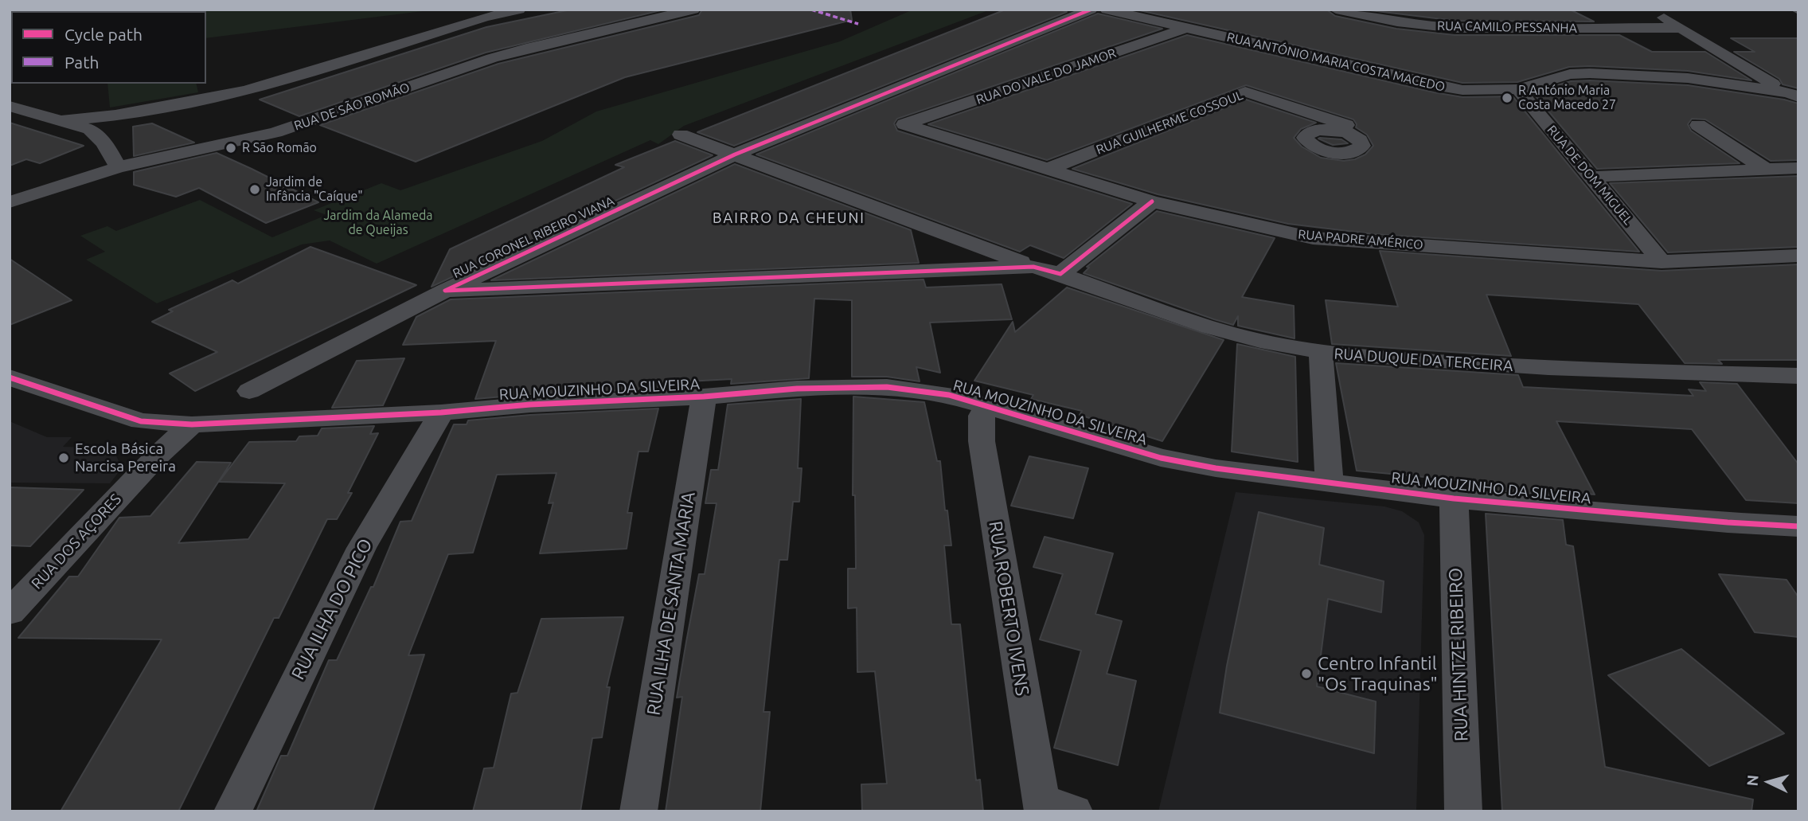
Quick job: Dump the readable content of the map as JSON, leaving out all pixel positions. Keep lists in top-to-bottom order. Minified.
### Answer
{"streets":{"street":["RUA CAMILO PESSANHA","RUA ANTÓNIO MARIA COSTA MACEDO","RUA DO VALE DO JAMOR","RUA DE SÃO ROMÃO","RUA GUILHERME COSSOUL","RUA DE DOM MIGUEL","RUA CORONEL RIBEIRO VIANA","RUA PADRE AMÉRICO","RUA DUQUE DA TERCEIRA","RUA MOUZINHO DA SILVEIRA","RUA DOS AÇORES","RUA ILHA DE SANTA MARIA","RUA ROBERTO IVENS","RUA ILHA DO PICO","RUA HINTZE RIBEIRO"]},"crossings":[["RUA ANTÓNIO MARIA COSTA MACEDO","RUA DO VALE DO JAMOR"],["RUA ANTÓNIO MARIA COSTA MACEDO","RUA DE DOM MIGUEL"],["RUA DO VALE DO JAMOR","RUA PADRE AMÉRICO"],["RUA GUILHERME COSSOUL","RUA PADRE AMÉRICO"],["RUA DE DOM MIGUEL","RUA PADRE AMÉRICO"],["RUA CORONEL RIBEIRO VIANA","RUA DUQUE DA TERCEIRA"],["RUA MOUZINHO DA SILVEIRA","RUA DOS AÇORES"],["RUA MOUZINHO DA SILVEIRA","RUA ILHA DE SANTA MARIA"],["RUA MOUZINHO DA SILVEIRA","RUA ROBERTO IVENS"],["RUA MOUZINHO DA SILVEIRA","RUA ILHA DO PICO"],["RUA MOUZINHO DA SILVEIRA","RUA HINTZE RIBEIRO"]],"districts":["BAIRRO DA CHEUNI"],"parks":["Jardim da Alameda de Queijas"],"places":["R António Maria Costa Macedo 27","R São Romão","Jardim de Infância \"Caíque\"","Escola Básica Narcisa Pereira","Centro Infantil \"Os Traquinas\""],"legend":["Cycle path","Path"],"north":"left"}
